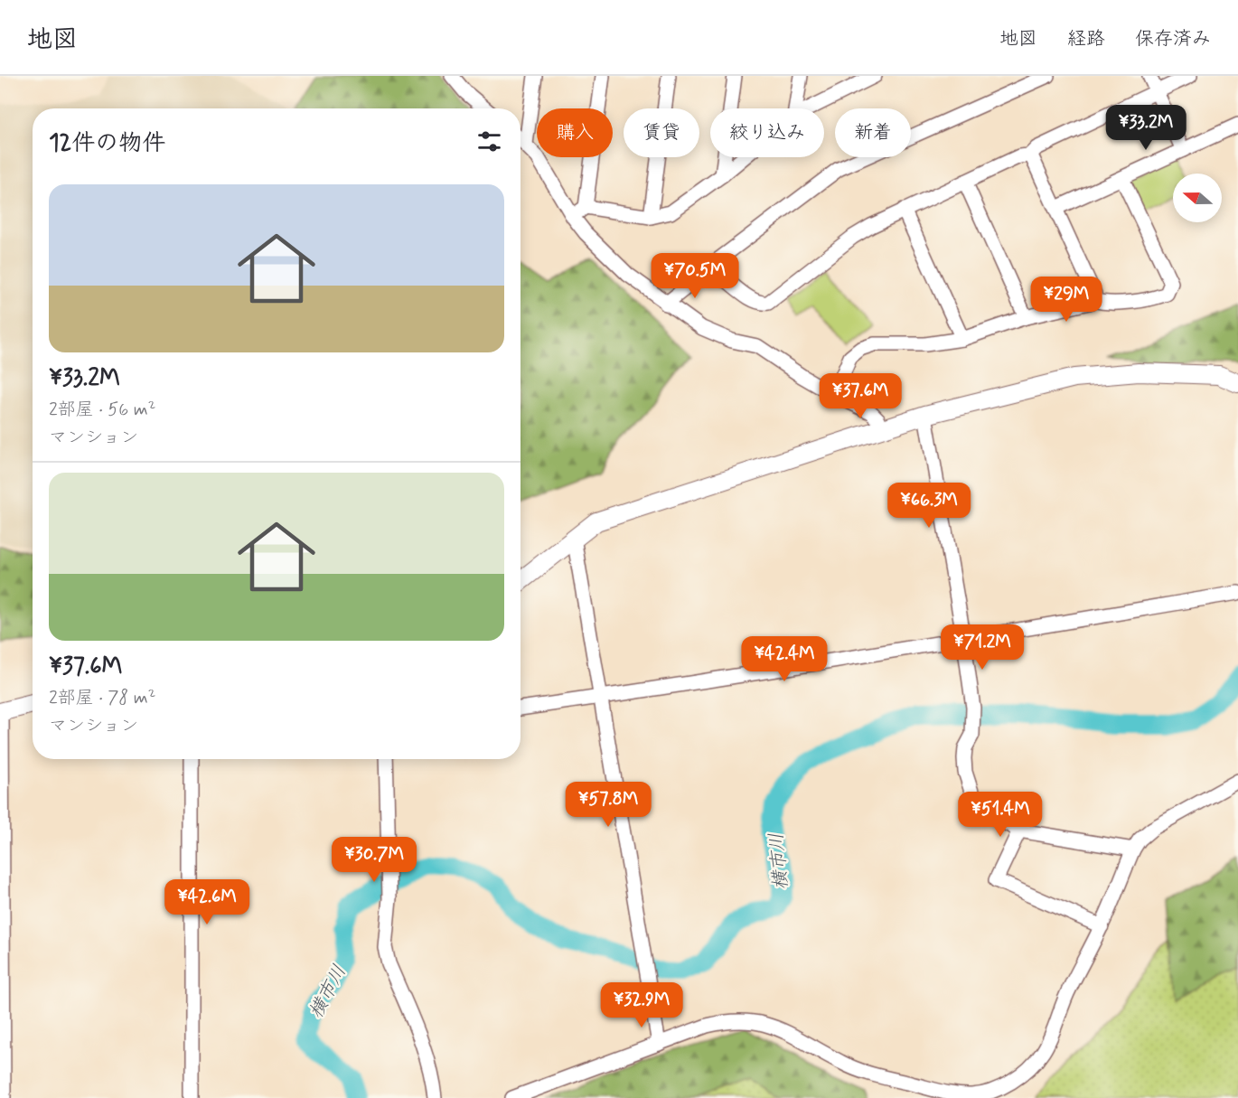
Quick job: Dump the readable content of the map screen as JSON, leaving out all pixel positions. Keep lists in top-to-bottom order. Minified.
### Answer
{"water":["横市川"],"north":"left","page":{"header":"地図","nav":["地図","経路","保存済み"],"price":["¥33.2M","¥70.5M","¥29M","¥37.6M","¥66.3M","¥71.2M","¥42.4M","¥57.8M","¥51.4M","¥30.7M","¥42.6M","¥32.9M"],"chip":["購入","賃貸","絞り込み","新着"],"heading":"12件の物件","list":[{"name":"¥33.2M","note":"2部屋 · 56 m² · マンション"},{"name":"¥37.6M","note":"2部屋 · 78 m² · マンション"}]}}
